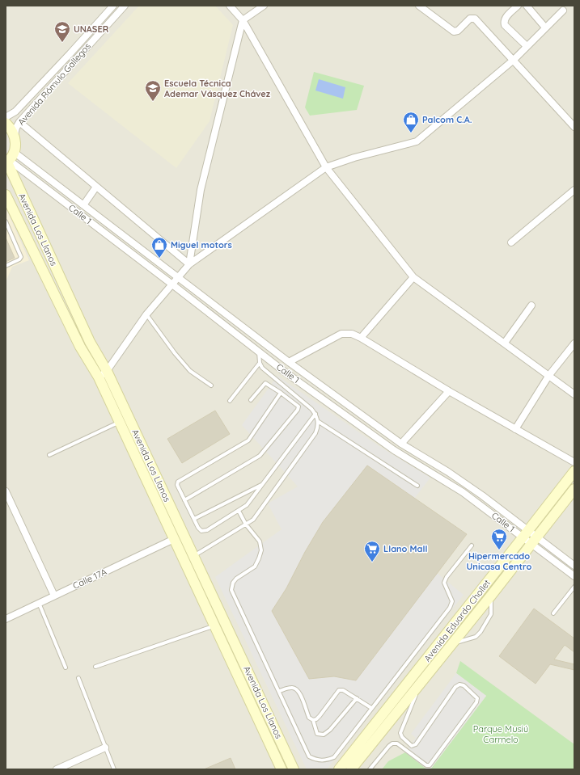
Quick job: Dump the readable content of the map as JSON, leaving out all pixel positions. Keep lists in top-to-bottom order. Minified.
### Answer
{"streets":{"street":["Avenida Rómulo Gallegos","Calle 1","Avenida Los Llanos","Calle 17A","Avenida Eduardo Chollet"]},"crossings":[["Calle 1","Avenida Los Llanos"],["Calle 1","Avenida Eduardo Chollet"],["Avenida Los Llanos","Calle 17A"]],"parks":["Parque Musiú Carmelo"],"places":{"school or university":["UNASER","Escuela Técnica Ademar Vásquez Chávez"],"shop":["Palcom C.A.","Miguel motors"],"supermarket":["Hipermercado Unicasa Centro","Llano Mall"]}}
